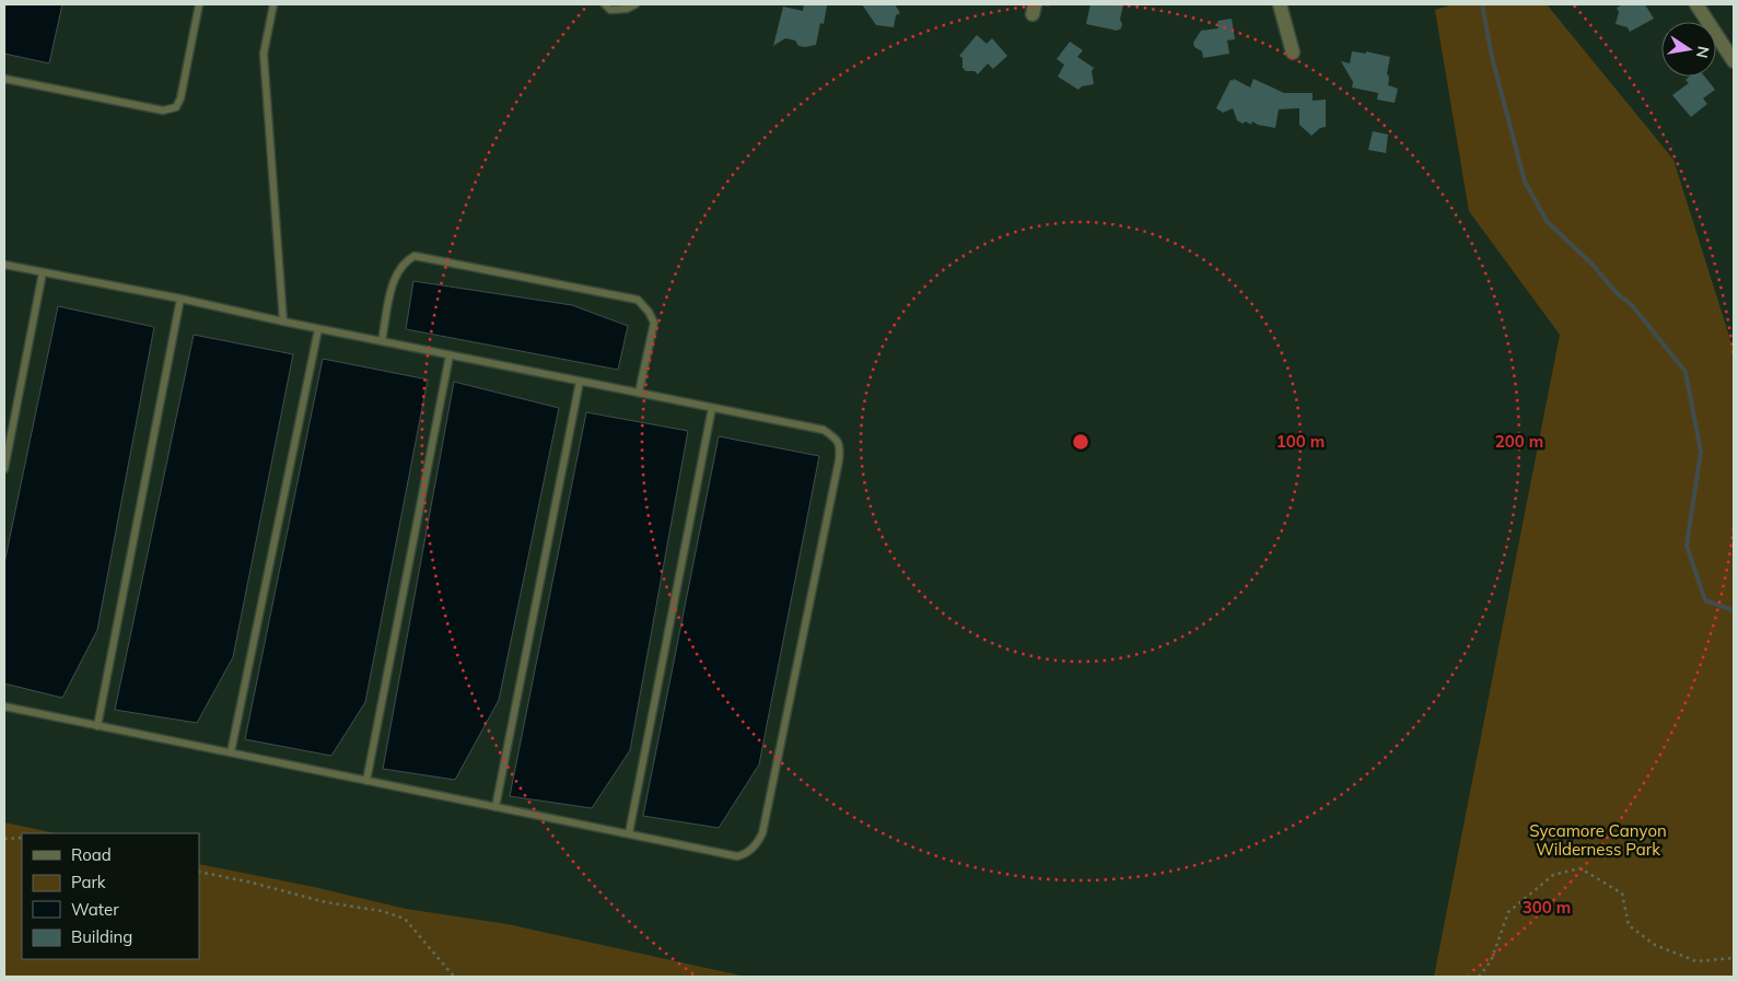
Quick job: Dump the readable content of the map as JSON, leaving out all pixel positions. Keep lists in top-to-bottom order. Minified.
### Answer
{"parks":["Sycamore Canyon Wilderness Park"],"legend":["Road","Park","Water","Building"],"north":"right","rings":["100 m","200 m","300 m"]}
